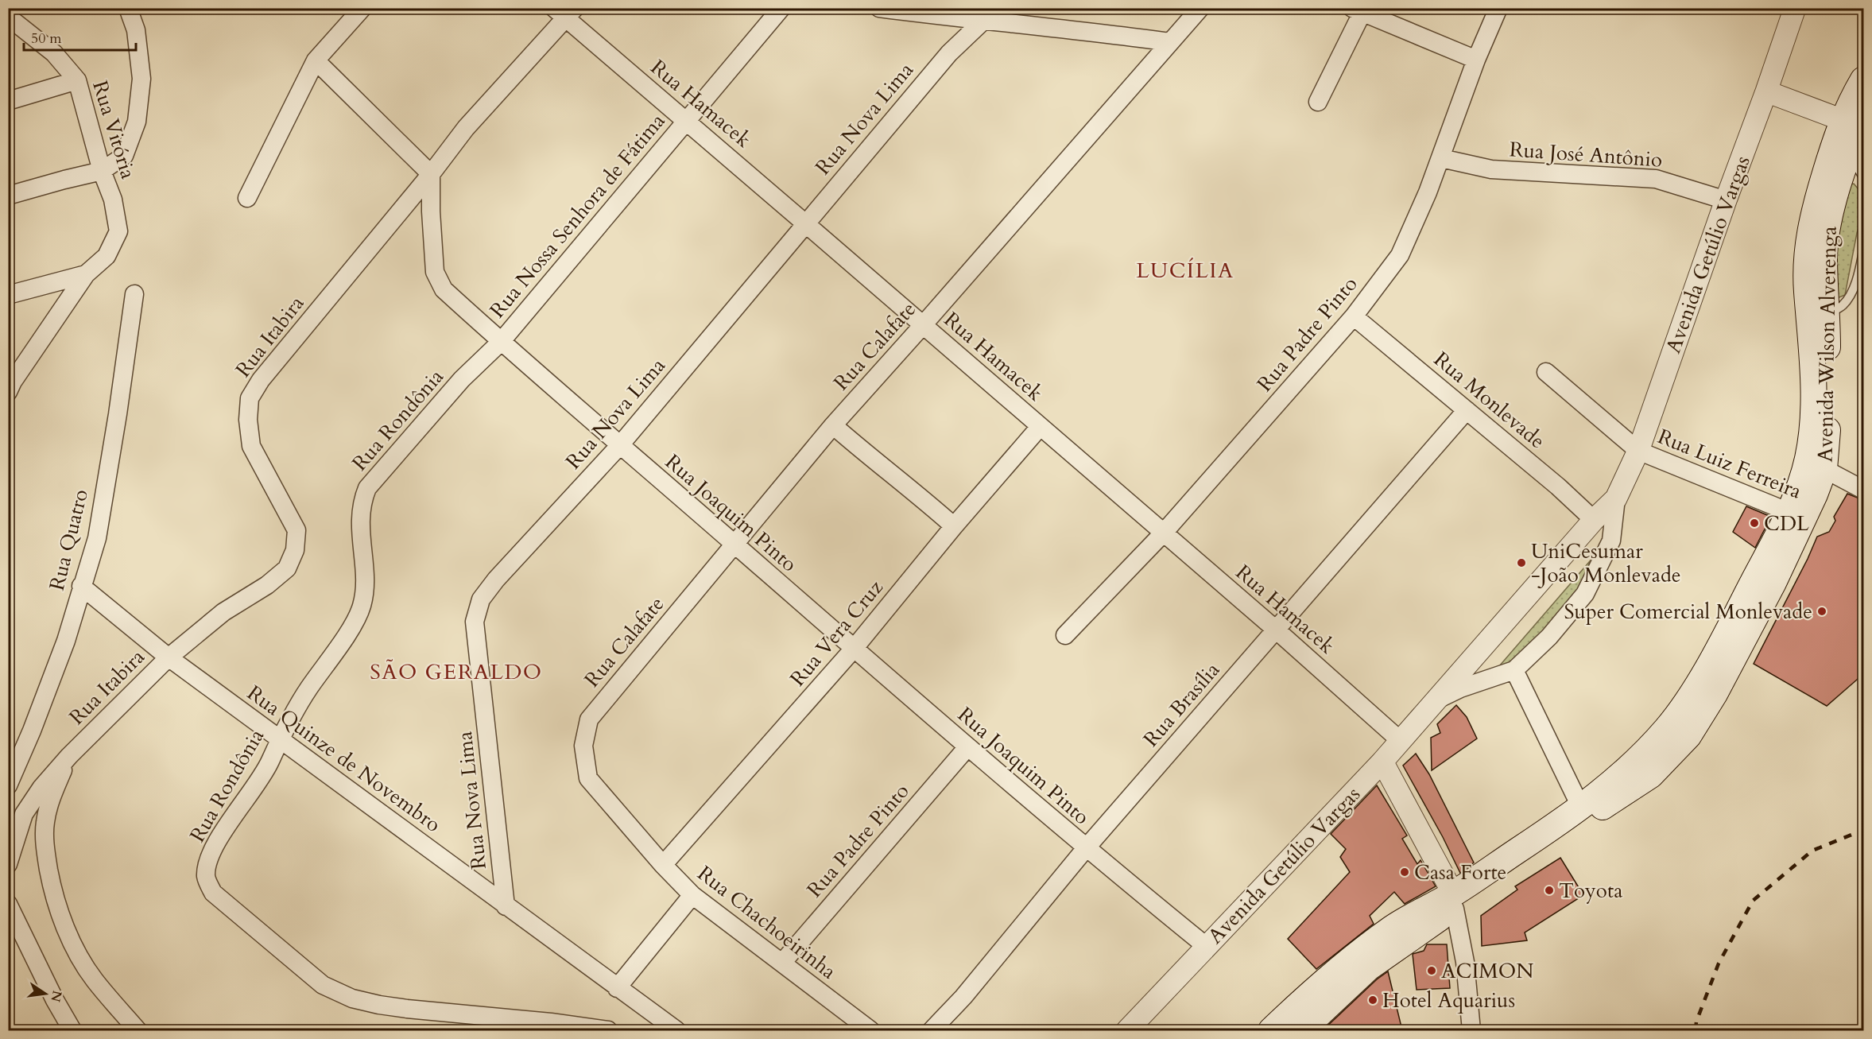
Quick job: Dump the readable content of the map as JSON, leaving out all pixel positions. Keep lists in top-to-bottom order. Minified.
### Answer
{"streets":{"main road":["Avenida Wilson Alverenga"],"street":["Rua Hamacek","Rua Nova Lima","Rua Vitória","Rua José Antônio","Rua Nossa Senhora de Fátima","Avenida Getúlio Vargas","Rua Padre Pinto","Rua Itabira","Rua Calafate","Rua Monlevade","Rua Rondônia","Rua Luiz Ferreira","Rua Joaquim Pinto","Rua Quatro","Rua Vera Cruz","Rua Brasília","Rua Quinze de Novembro","Rua Chachoeirinha"]},"crossings":[["Rua Hamacek","Rua Nova Lima"],["Rua Hamacek","Rua Nossa Senhora de Fátima"],["Rua Hamacek","Avenida Getúlio Vargas"],["Rua Hamacek","Rua Padre Pinto"],["Rua Hamacek","Rua Itabira"],["Rua Hamacek","Rua Calafate"],["Rua Hamacek","Rua Vera Cruz"],["Rua Hamacek","Rua Brasília"],["Rua Nova Lima","Rua Joaquim Pinto"],["Rua Nova Lima","Rua Quinze de Novembro"],["Rua José Antônio","Avenida Getúlio Vargas"],["Rua José Antônio","Rua Padre Pinto"],["Rua Nossa Senhora de Fátima","Rua Rondônia"],["Rua Nossa Senhora de Fátima","Rua Joaquim Pinto"],["Avenida Getúlio Vargas","Rua Monlevade"],["Avenida Getúlio Vargas","Rua Luiz Ferreira"],["Avenida Getúlio Vargas","Rua Joaquim Pinto"],["Rua Padre Pinto","Rua Monlevade"],["Rua Padre Pinto","Rua Joaquim Pinto"],["Rua Padre Pinto","Rua Chachoeirinha"],["Rua Itabira","Rua Joaquim Pinto"],["Rua Itabira","Rua Quinze de Novembro"],["Avenida Wilson Alverenga","Rua Luiz Ferreira"],["Rua Calafate","Rua Joaquim Pinto"],["Rua Calafate","Rua Chachoeirinha"],["Rua Monlevade","Rua Brasília"],["Rua Rondônia","Rua Joaquim Pinto"],["Rua Rondônia","Rua Quinze de Novembro"],["Rua Joaquim Pinto","Rua Vera Cruz"],["Rua Joaquim Pinto","Rua Brasília"],["Rua Quatro","Rua Quinze de Novembro"],["Rua Vera Cruz","Rua Chachoeirinha"]],"districts":["LUCÍLIA","SÃO GERALDO"],"places":["CDL","UniCesumar -João Monlevade","Super Comercial Monlevade","Casa Forte","Toyota","ACIMON","Hotel Aquarius"],"scale_bar":"50 m","north":"right"}
